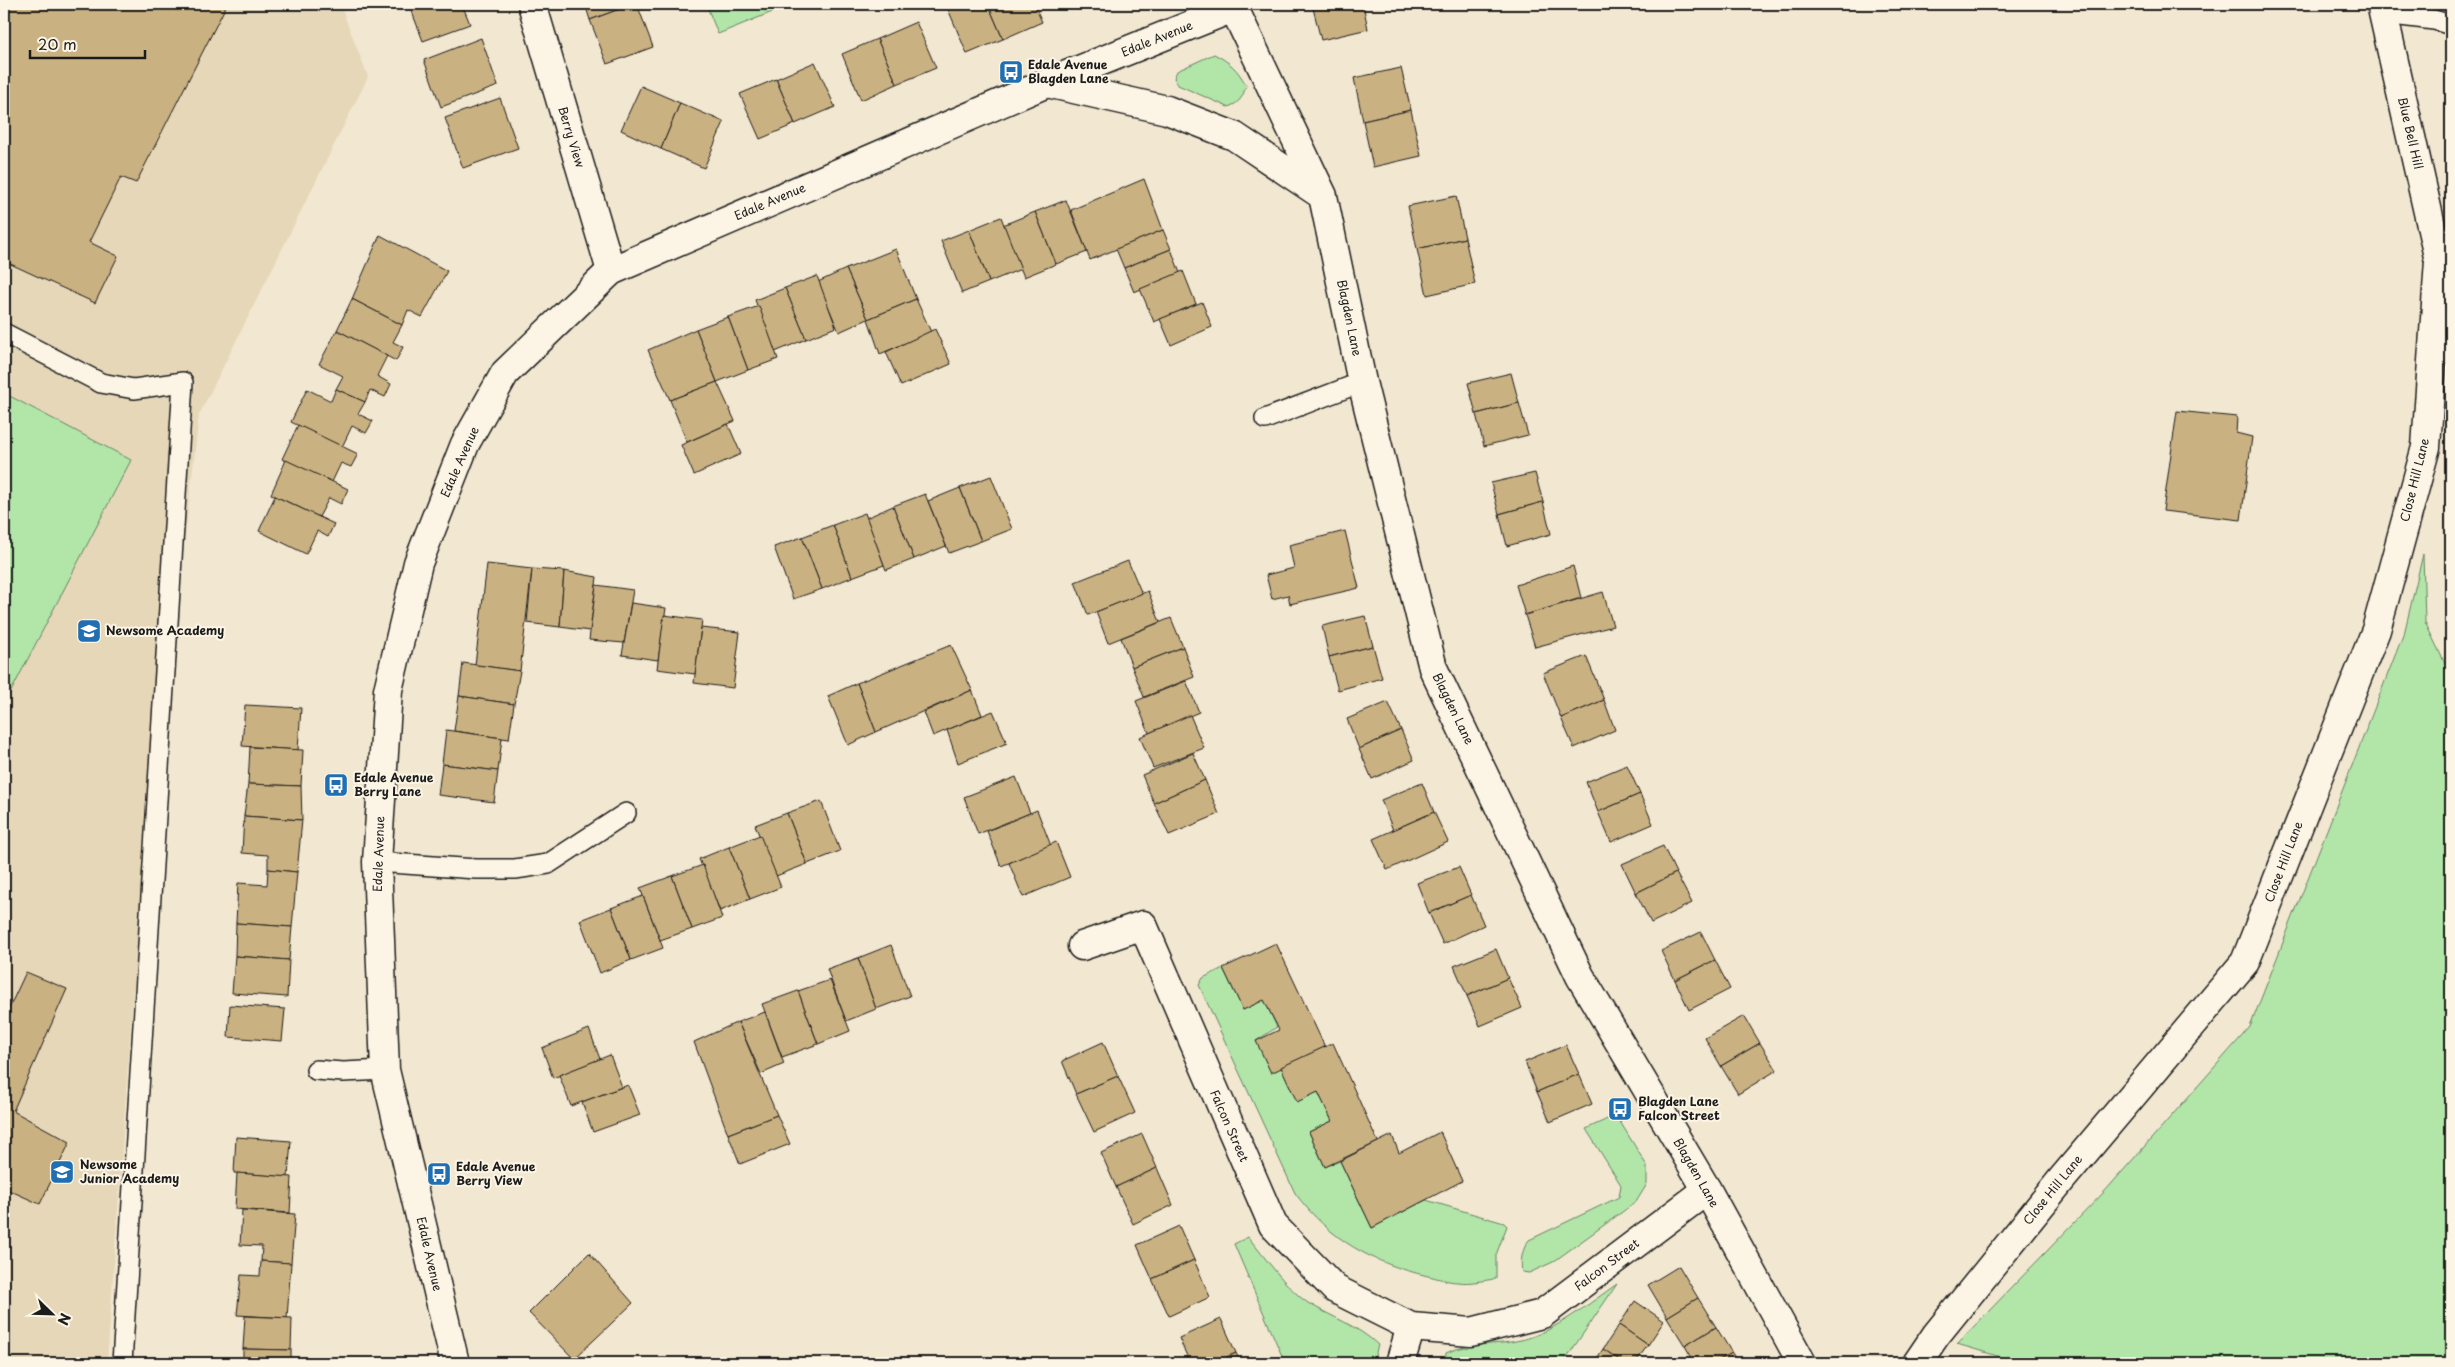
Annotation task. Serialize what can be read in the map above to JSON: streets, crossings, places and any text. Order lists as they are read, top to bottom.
{
  "streets": {
    "street": [
      "Edale Avenue",
      "Blue Bell Hill",
      "Berry View",
      "Blagden Lane",
      "Close Hill Lane",
      "Falcon Street"
    ]
  },
  "crossings": [
    ["Edale Avenue", "Berry View"],
    ["Edale Avenue", "Blagden Lane"],
    ["Blue Bell Hill", "Close Hill Lane"],
    ["Blagden Lane", "Falcon Street"]
  ],
  "places": {
    "bus stop": [
      "Edale Avenue Blagden Lane",
      "Edale Avenue Berry Lane",
      "Blagden Lane Falcon Street",
      "Edale Avenue Berry View"
    ],
    "school or university": ["Newsome Academy", "Newsome Junior Academy"]
  },
  "scale_bar": "20 m",
  "north": "bottom right"
}
